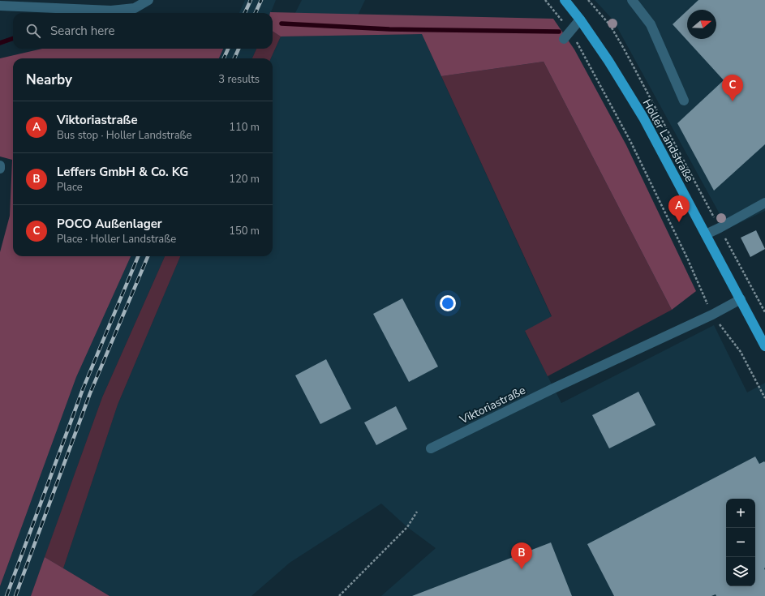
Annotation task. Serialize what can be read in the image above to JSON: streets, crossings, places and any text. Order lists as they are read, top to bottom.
{
  "streets": {
    "main road": ["Holler Landstraße"],
    "street": ["Viktoriastraße"]
  },
  "crossings": [
    ["Holler Landstraße", "Viktoriastraße"]
  ],
  "north": "right",
  "page": {
    "search": "Search here",
    "heading": ["Nearby", "3 results"],
    "pins": ["C", "A", "B"],
    "list": [
      {
        "mark": "A",
        "name": "Viktoriastraße",
        "note": "Bus stop · Holler Landstraße",
        "value": "110 m"
      },
      {
        "mark": "B",
        "name": "Leffers GmbH & Co. KG",
        "note": "Place",
        "value": "120 m"
      },
      {
        "mark": "C",
        "name": "POCO Außenlager",
        "note": "Place · Holler Landstraße",
        "value": "150 m"
      }
    ],
    "map_buttons": ["+", "−"]
  }
}
